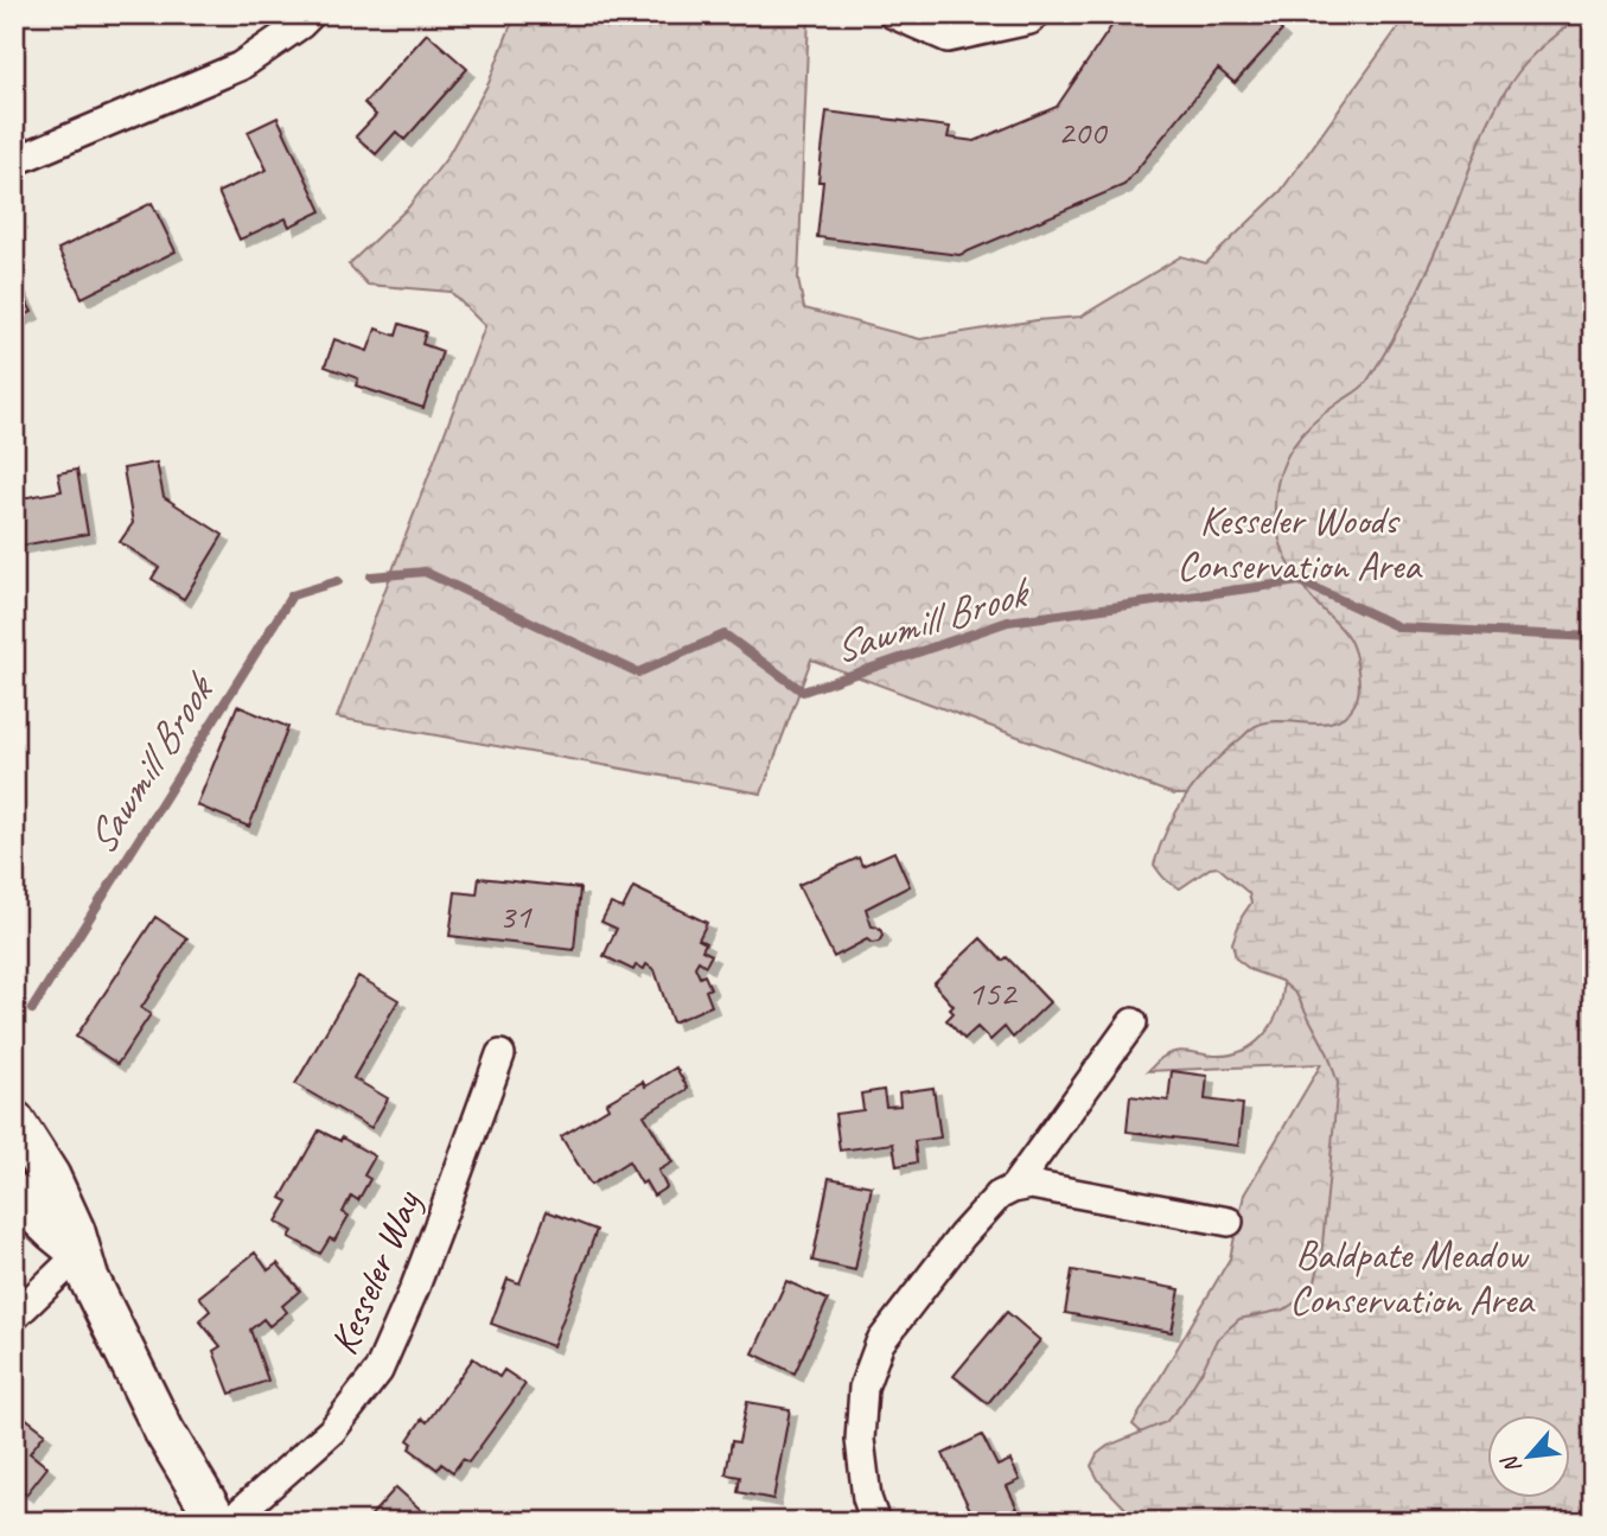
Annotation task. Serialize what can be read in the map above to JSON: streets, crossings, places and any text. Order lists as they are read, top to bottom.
{
  "streets": {
    "street": ["Kesseler Way"]
  },
  "water": ["Sawmill Brook"],
  "parks": ["Kesseler Woods Conservation Area", "Baldpate Meadow Conservation Area"],
  "house_numbers": ["200", "31", "152"],
  "north": "bottom left"
}
